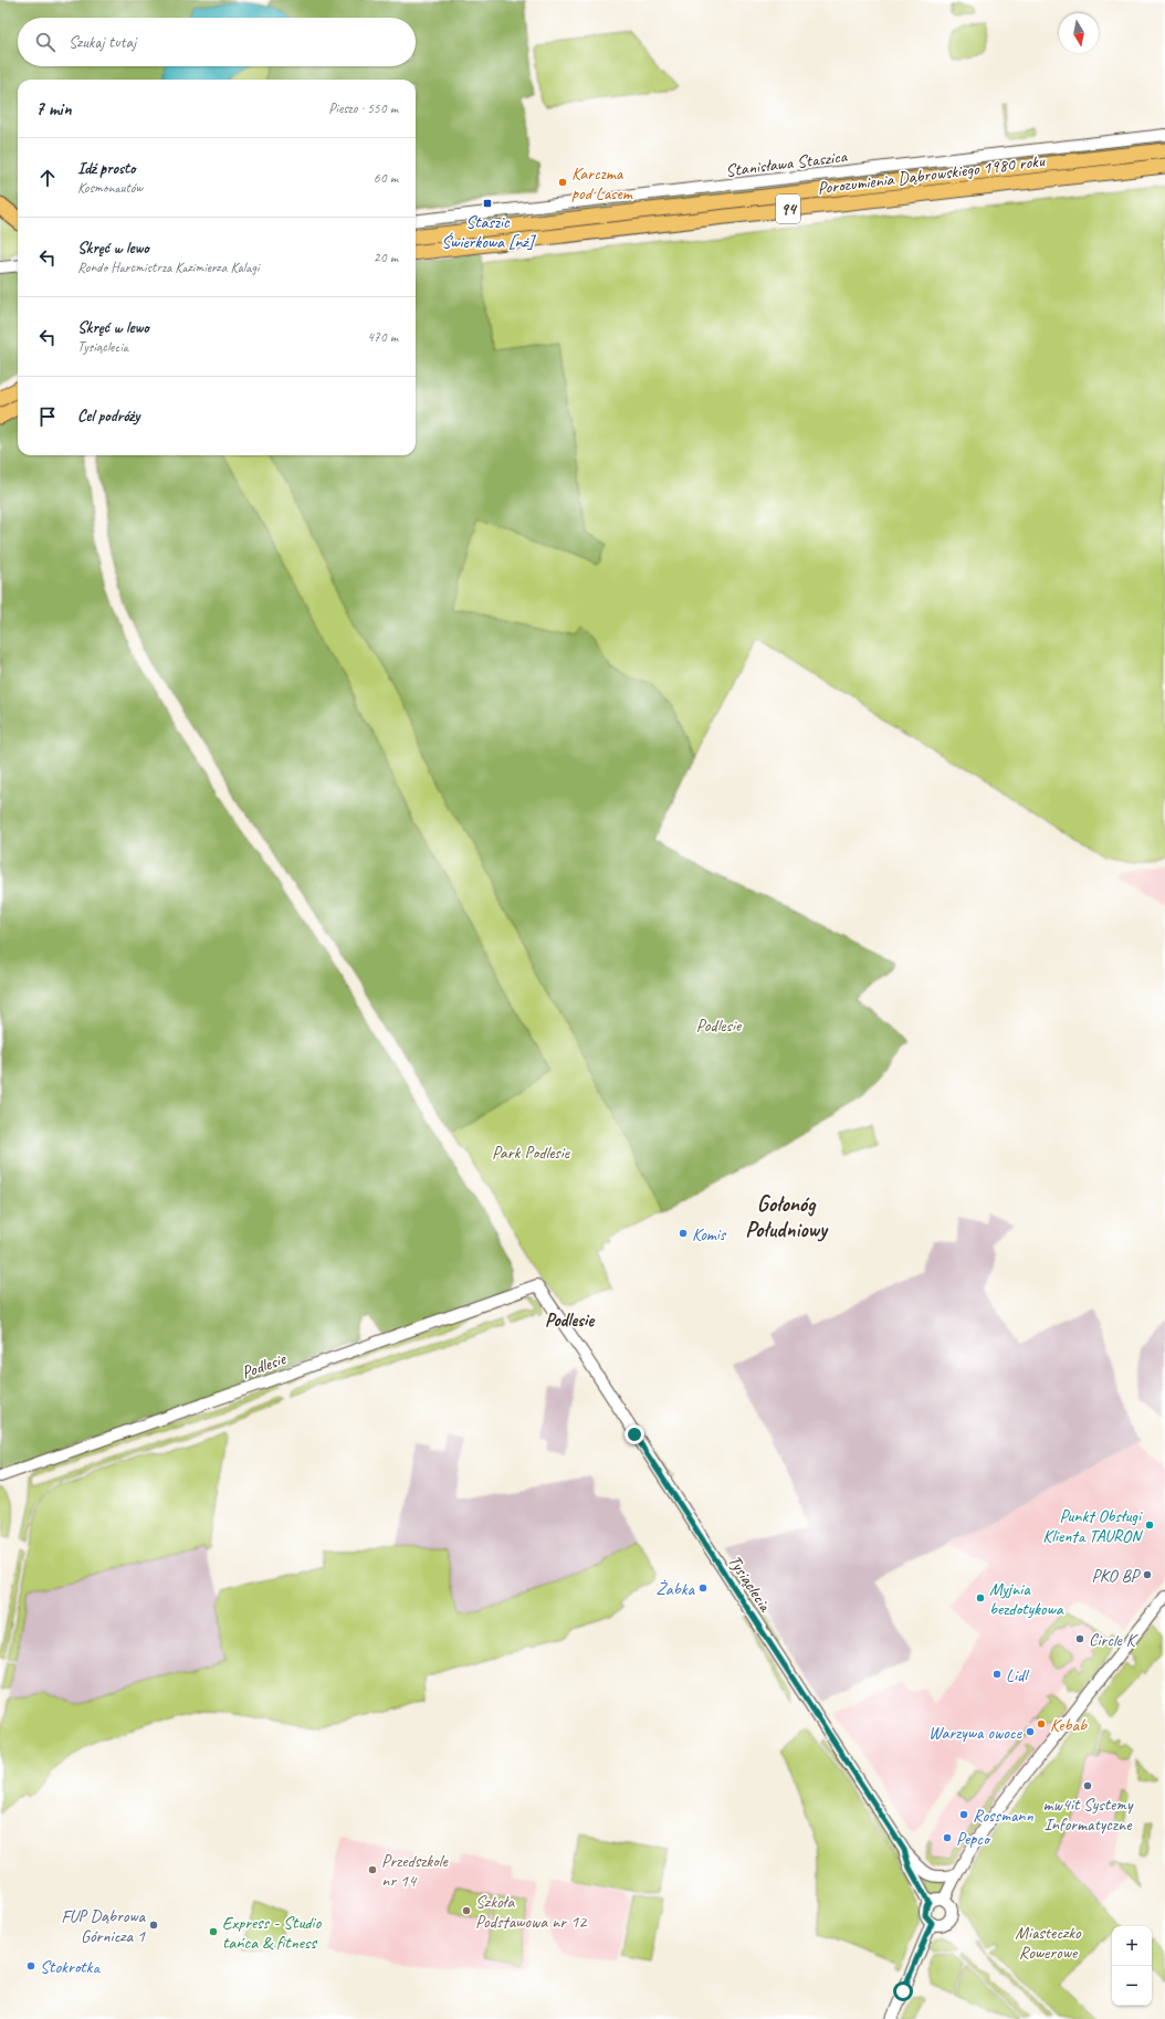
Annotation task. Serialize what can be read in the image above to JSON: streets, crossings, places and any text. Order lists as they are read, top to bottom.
{
  "streets": {
    "main road": ["Porozumienia Dąbrowskiego 1980 roku", "94"],
    "street": ["Stanisława Staszica", "Podlesie", "Tysiąclecia"]
  },
  "crossings": [
    ["Podlesie", "Tysiąclecia"]
  ],
  "districts": ["Gołonóg Południowy", "Podlesie"],
  "parks": ["Podlesie", "Park Podlesie", "Miasteczko Rowerowe"],
  "places": {
    "other": [
      "Karczma pod Lasem",
      "Komis",
      "Punkt Obsługi Klienta TAURON",
      "PKO BP",
      "Żabka",
      "Myjnia bezdotykowa",
      "Circle K",
      "Lidl",
      "Kebab",
      "Warzywa owoce",
      "mw4it Systemy Informatyczne",
      "Rossmann",
      "Pepco",
      "Przedszkole nr 14",
      "Szkoła Podstawowa nr 12",
      "FUP Dąbrowa Górnicza 1",
      "Express - Studio tańca & fitness",
      "Stokrotka"
    ],
    "transit": ["Staszic Świerkowa [nż]"]
  },
  "north": "bottom",
  "page": {
    "search": "Szukaj tutaj",
    "heading": ["7 min", "Pieszo · 550 m"],
    "list": [
      ["Idź prosto", "Kosmonautów", "60 m"],
      ["Skręć w lewo", "Rondo Harcmistrza Kazimierza Kalagi", "20 m"],
      ["Skręć w lewo", "Tysiąclecia", "470 m"],
      "Cel podróży"
    ],
    "map_buttons": ["+", "−"]
  }
}
